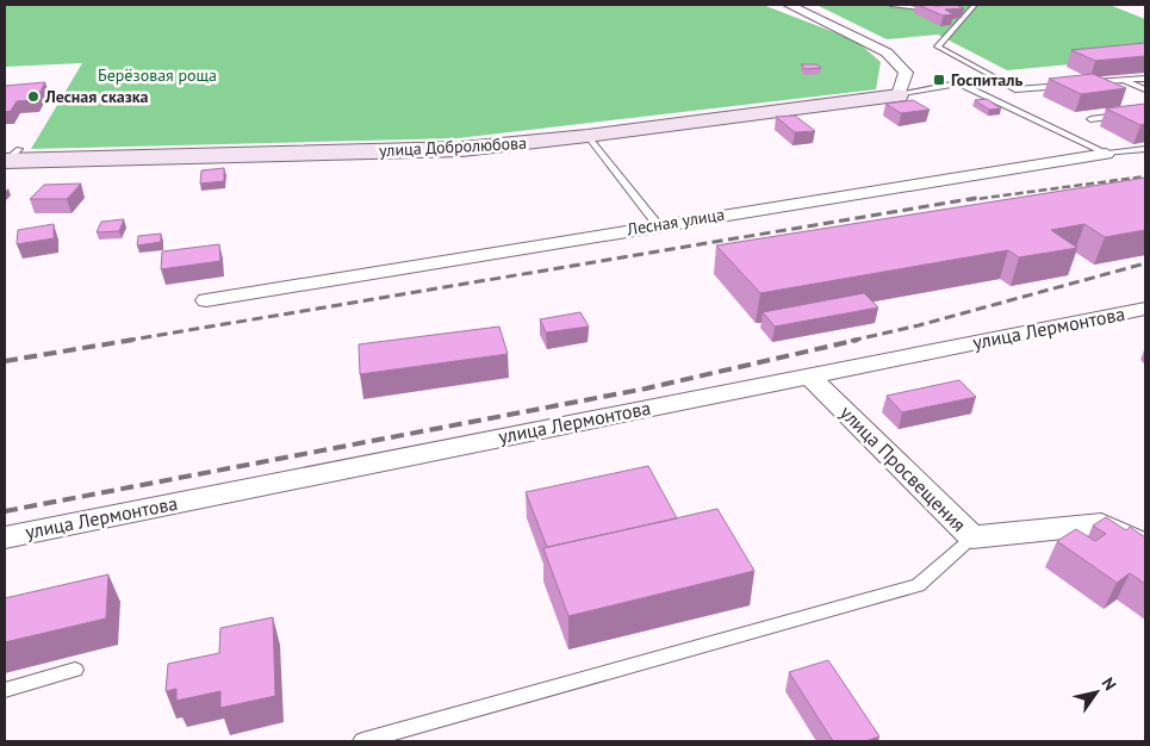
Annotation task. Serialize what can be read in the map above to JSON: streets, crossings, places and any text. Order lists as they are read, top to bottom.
{
  "streets": {
    "street": [
      "улица Добролюбова",
      "Лесная улица",
      "улица Лермонтова",
      "улица Просвещения"
    ]
  },
  "crossings": [
    ["улица Лермонтова", "улица Просвещения"]
  ],
  "parks": ["Берёзовая роща"],
  "places": {
    "transit": ["Госпиталь"],
    "other": ["Лесная сказка"]
  },
  "north": "top right"
}
